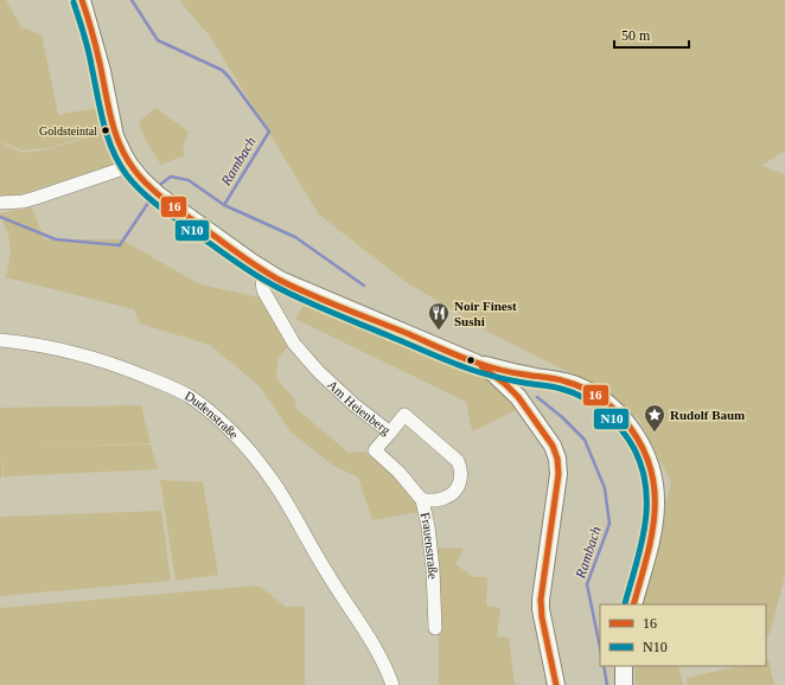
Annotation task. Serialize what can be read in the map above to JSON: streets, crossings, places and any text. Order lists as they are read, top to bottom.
{
  "streets": {
    "street": ["Am Heienberg", "Dudenstraße", "Frauenstraße"]
  },
  "crossings": [
    ["Am Heienberg", "Frauenstraße"]
  ],
  "water": ["Rambach"],
  "places": {
    "other": ["Goldsteintal"],
    "restaurant": ["Noir Finest Sushi"],
    "place": ["Rudolf Baum"]
  },
  "lines": ["transit line 16", "transit line N10"],
  "legend": ["16", "N10"],
  "scale_bar": "50 m"
}
